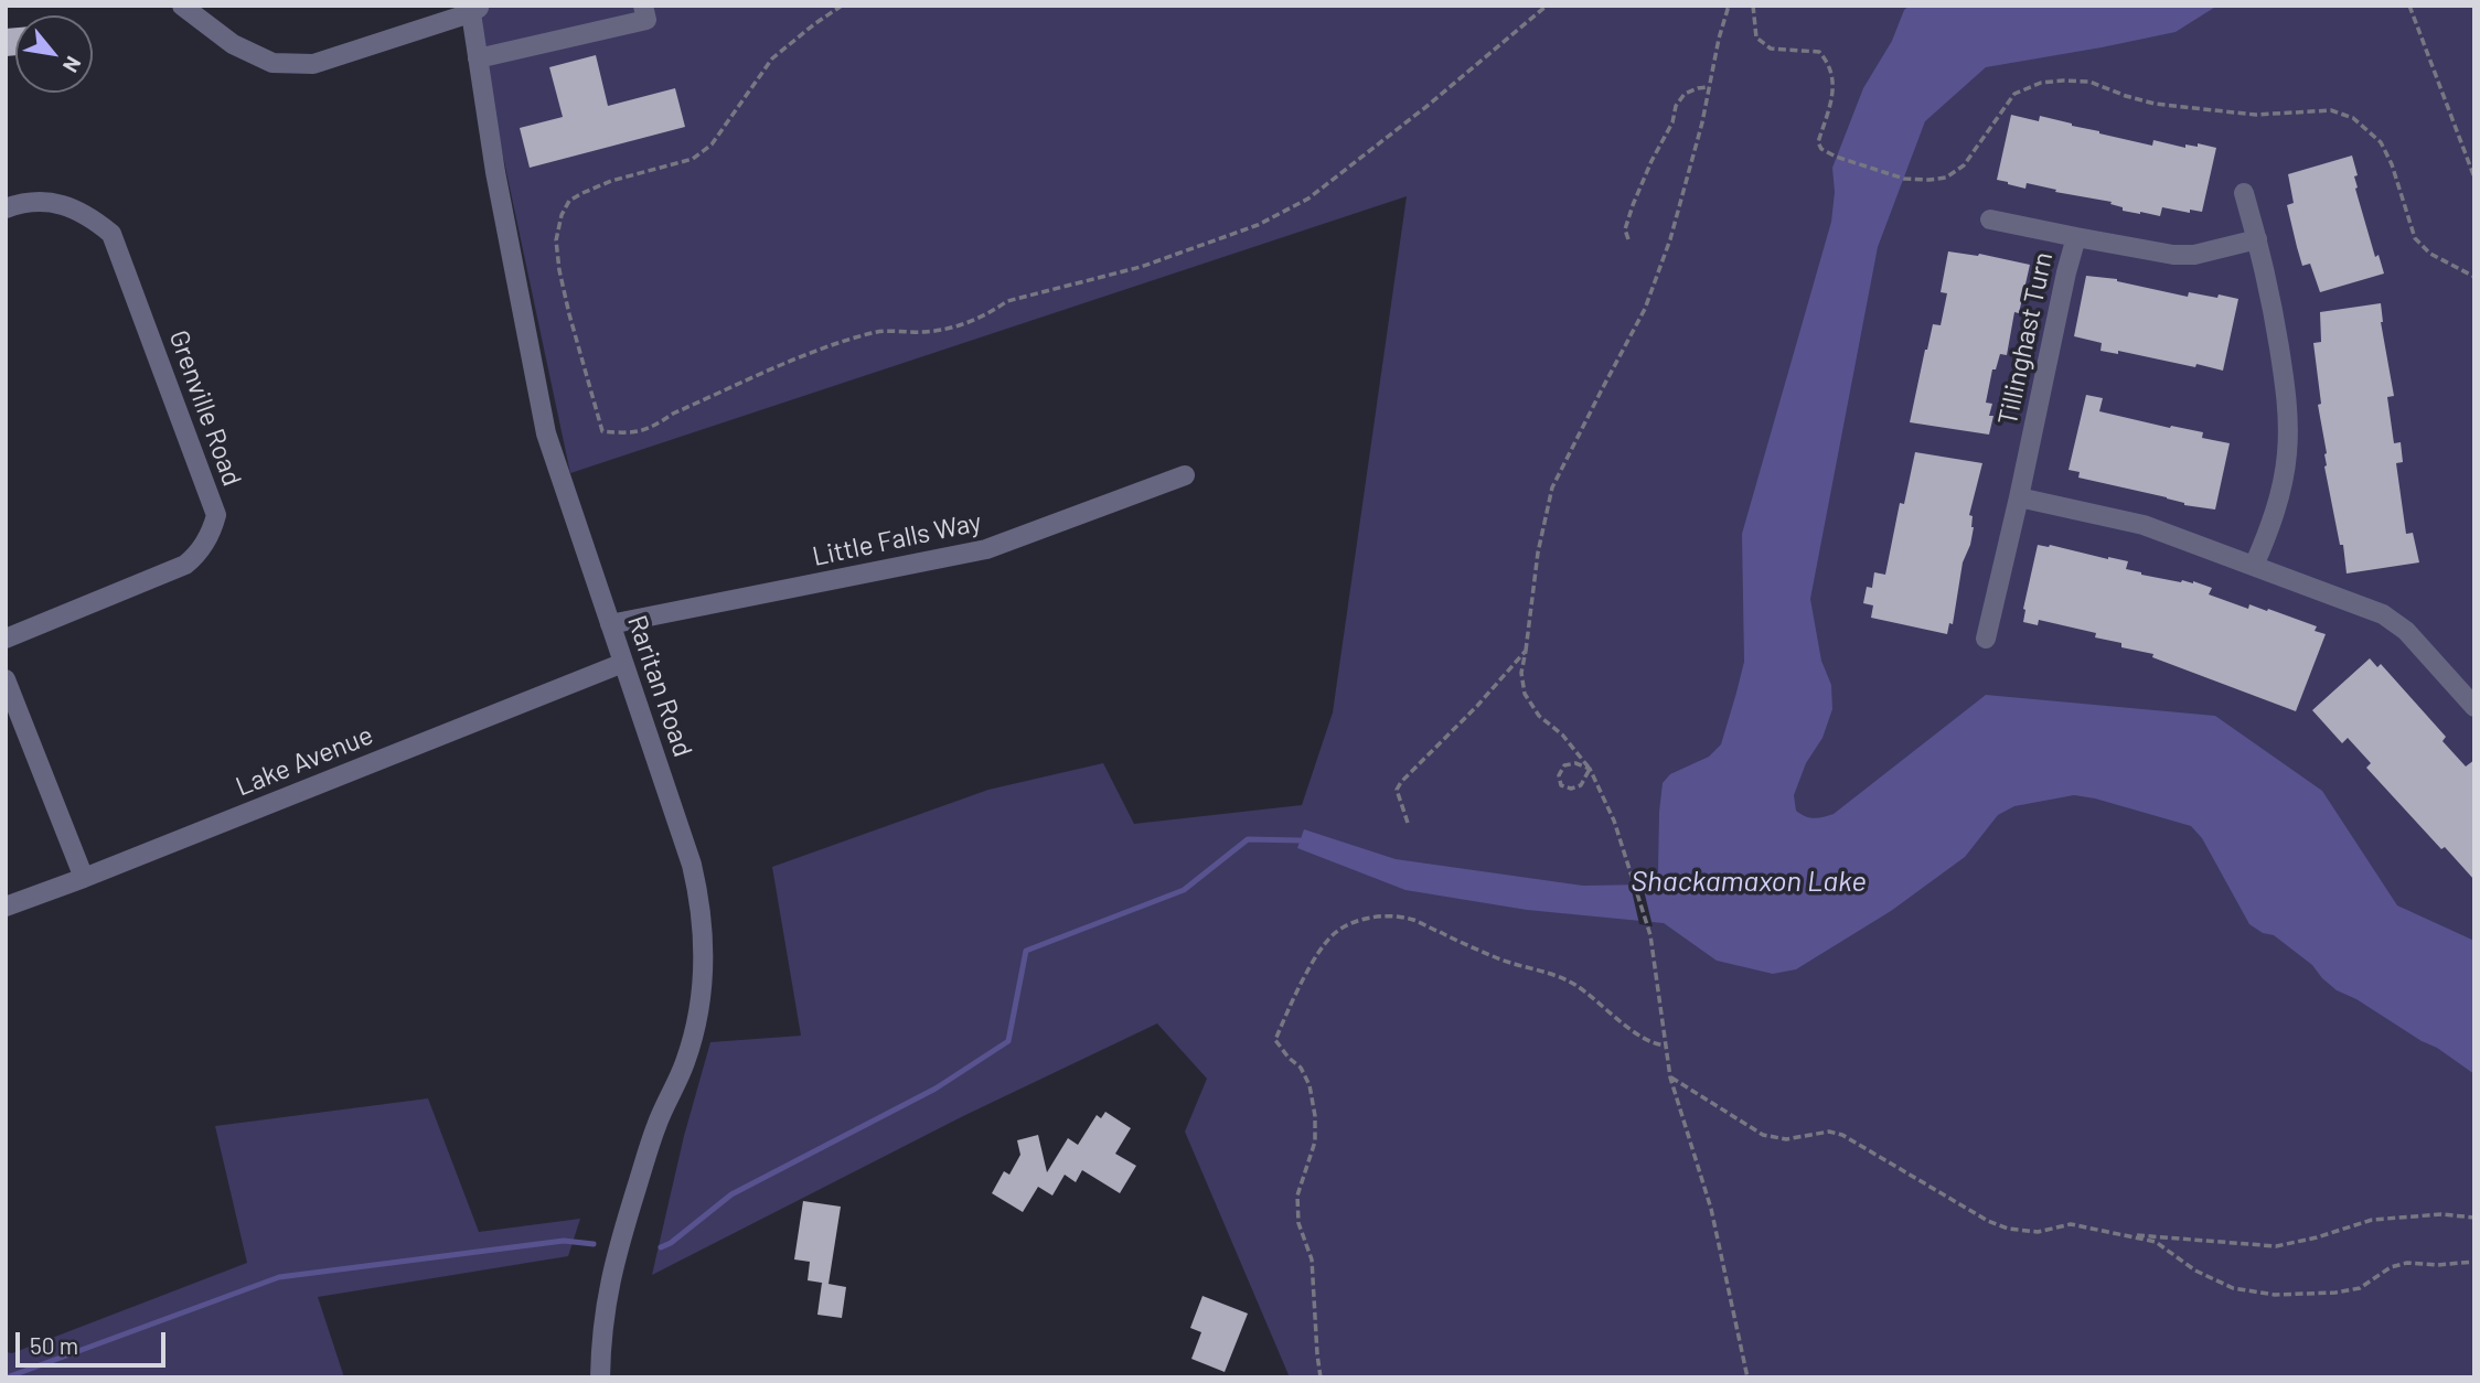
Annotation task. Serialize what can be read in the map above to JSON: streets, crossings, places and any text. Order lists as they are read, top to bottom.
{
  "streets": {
    "street": [
      "Tillinghast Turn",
      "Grenville Road",
      "Little Falls Way",
      "Raritan Road",
      "Lake Avenue"
    ]
  },
  "crossings": [
    ["Little Falls Way", "Raritan Road"],
    ["Raritan Road", "Lake Avenue"]
  ],
  "water": ["Shackamaxon Lake"],
  "scale_bar": "50 m",
  "north": "bottom right"
}
